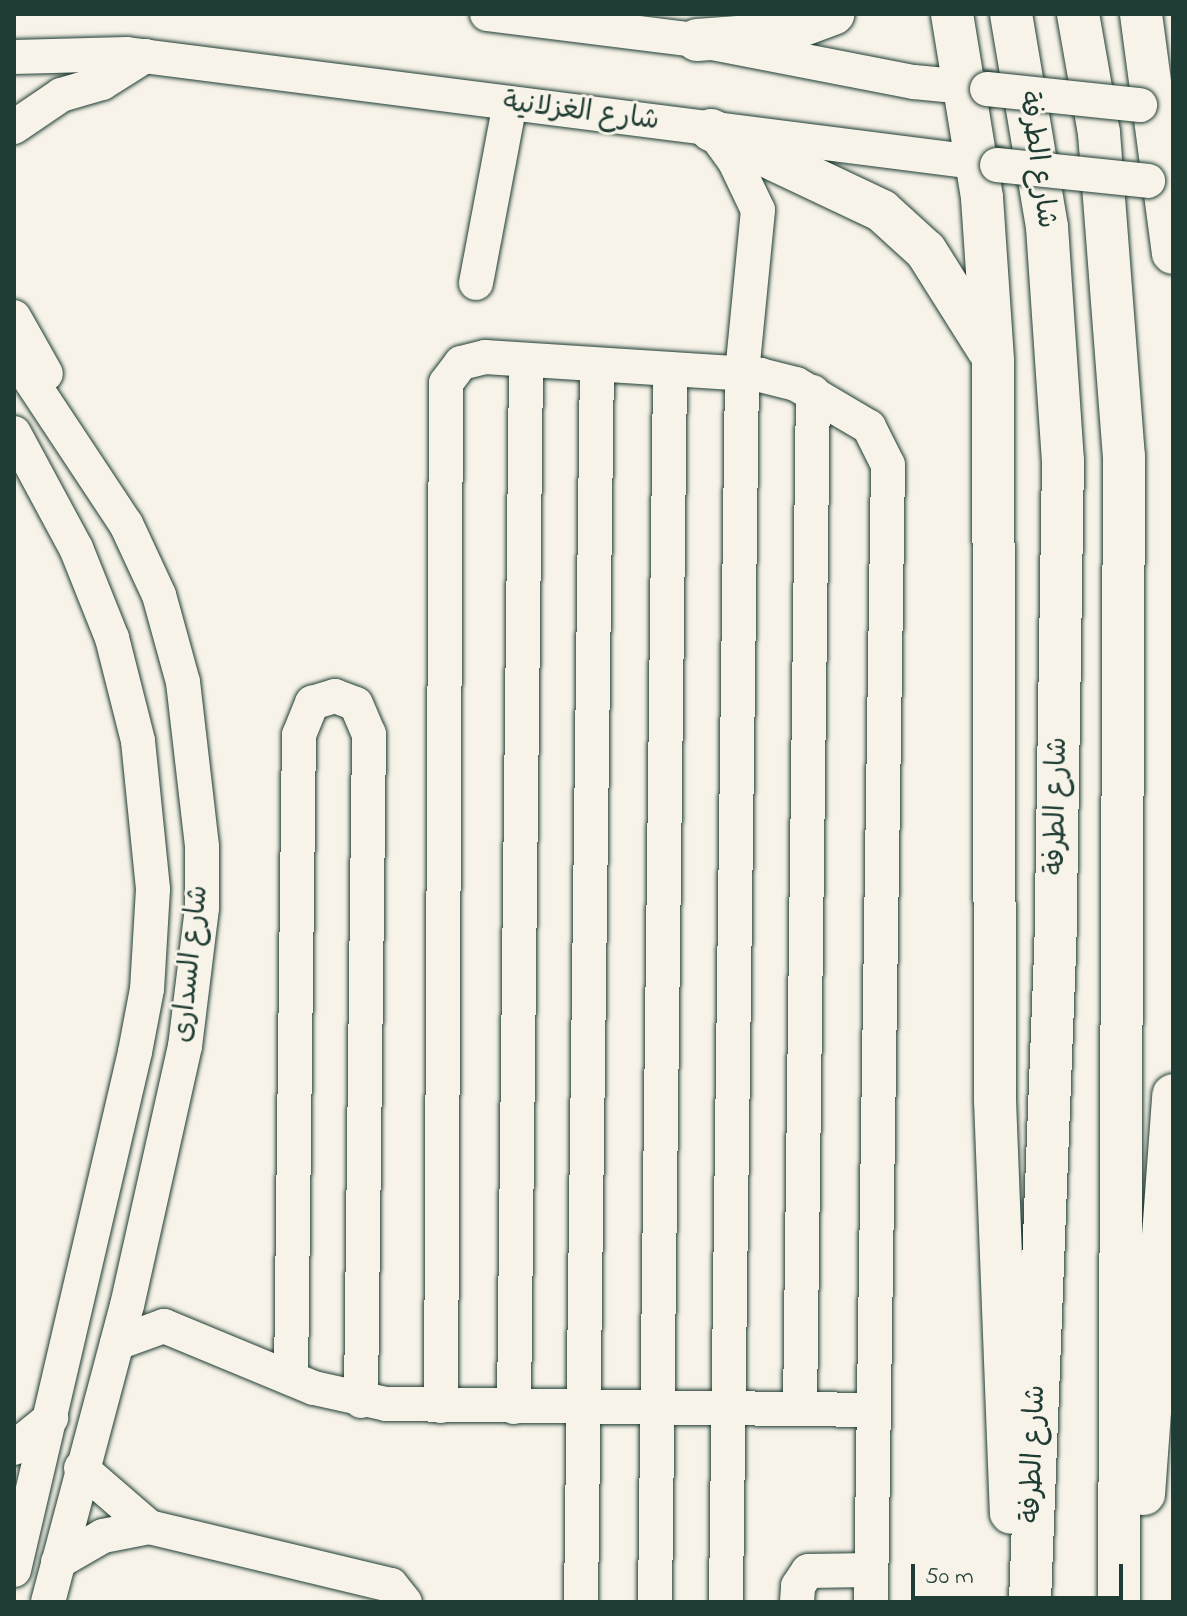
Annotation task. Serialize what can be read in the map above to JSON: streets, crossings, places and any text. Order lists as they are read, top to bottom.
{
  "streets": {
    "main road": ["شارع الطرفة"],
    "street": ["شارع الغزلانية", "شارع السدارى"]
  },
  "scale_bar": "50 m"
}
